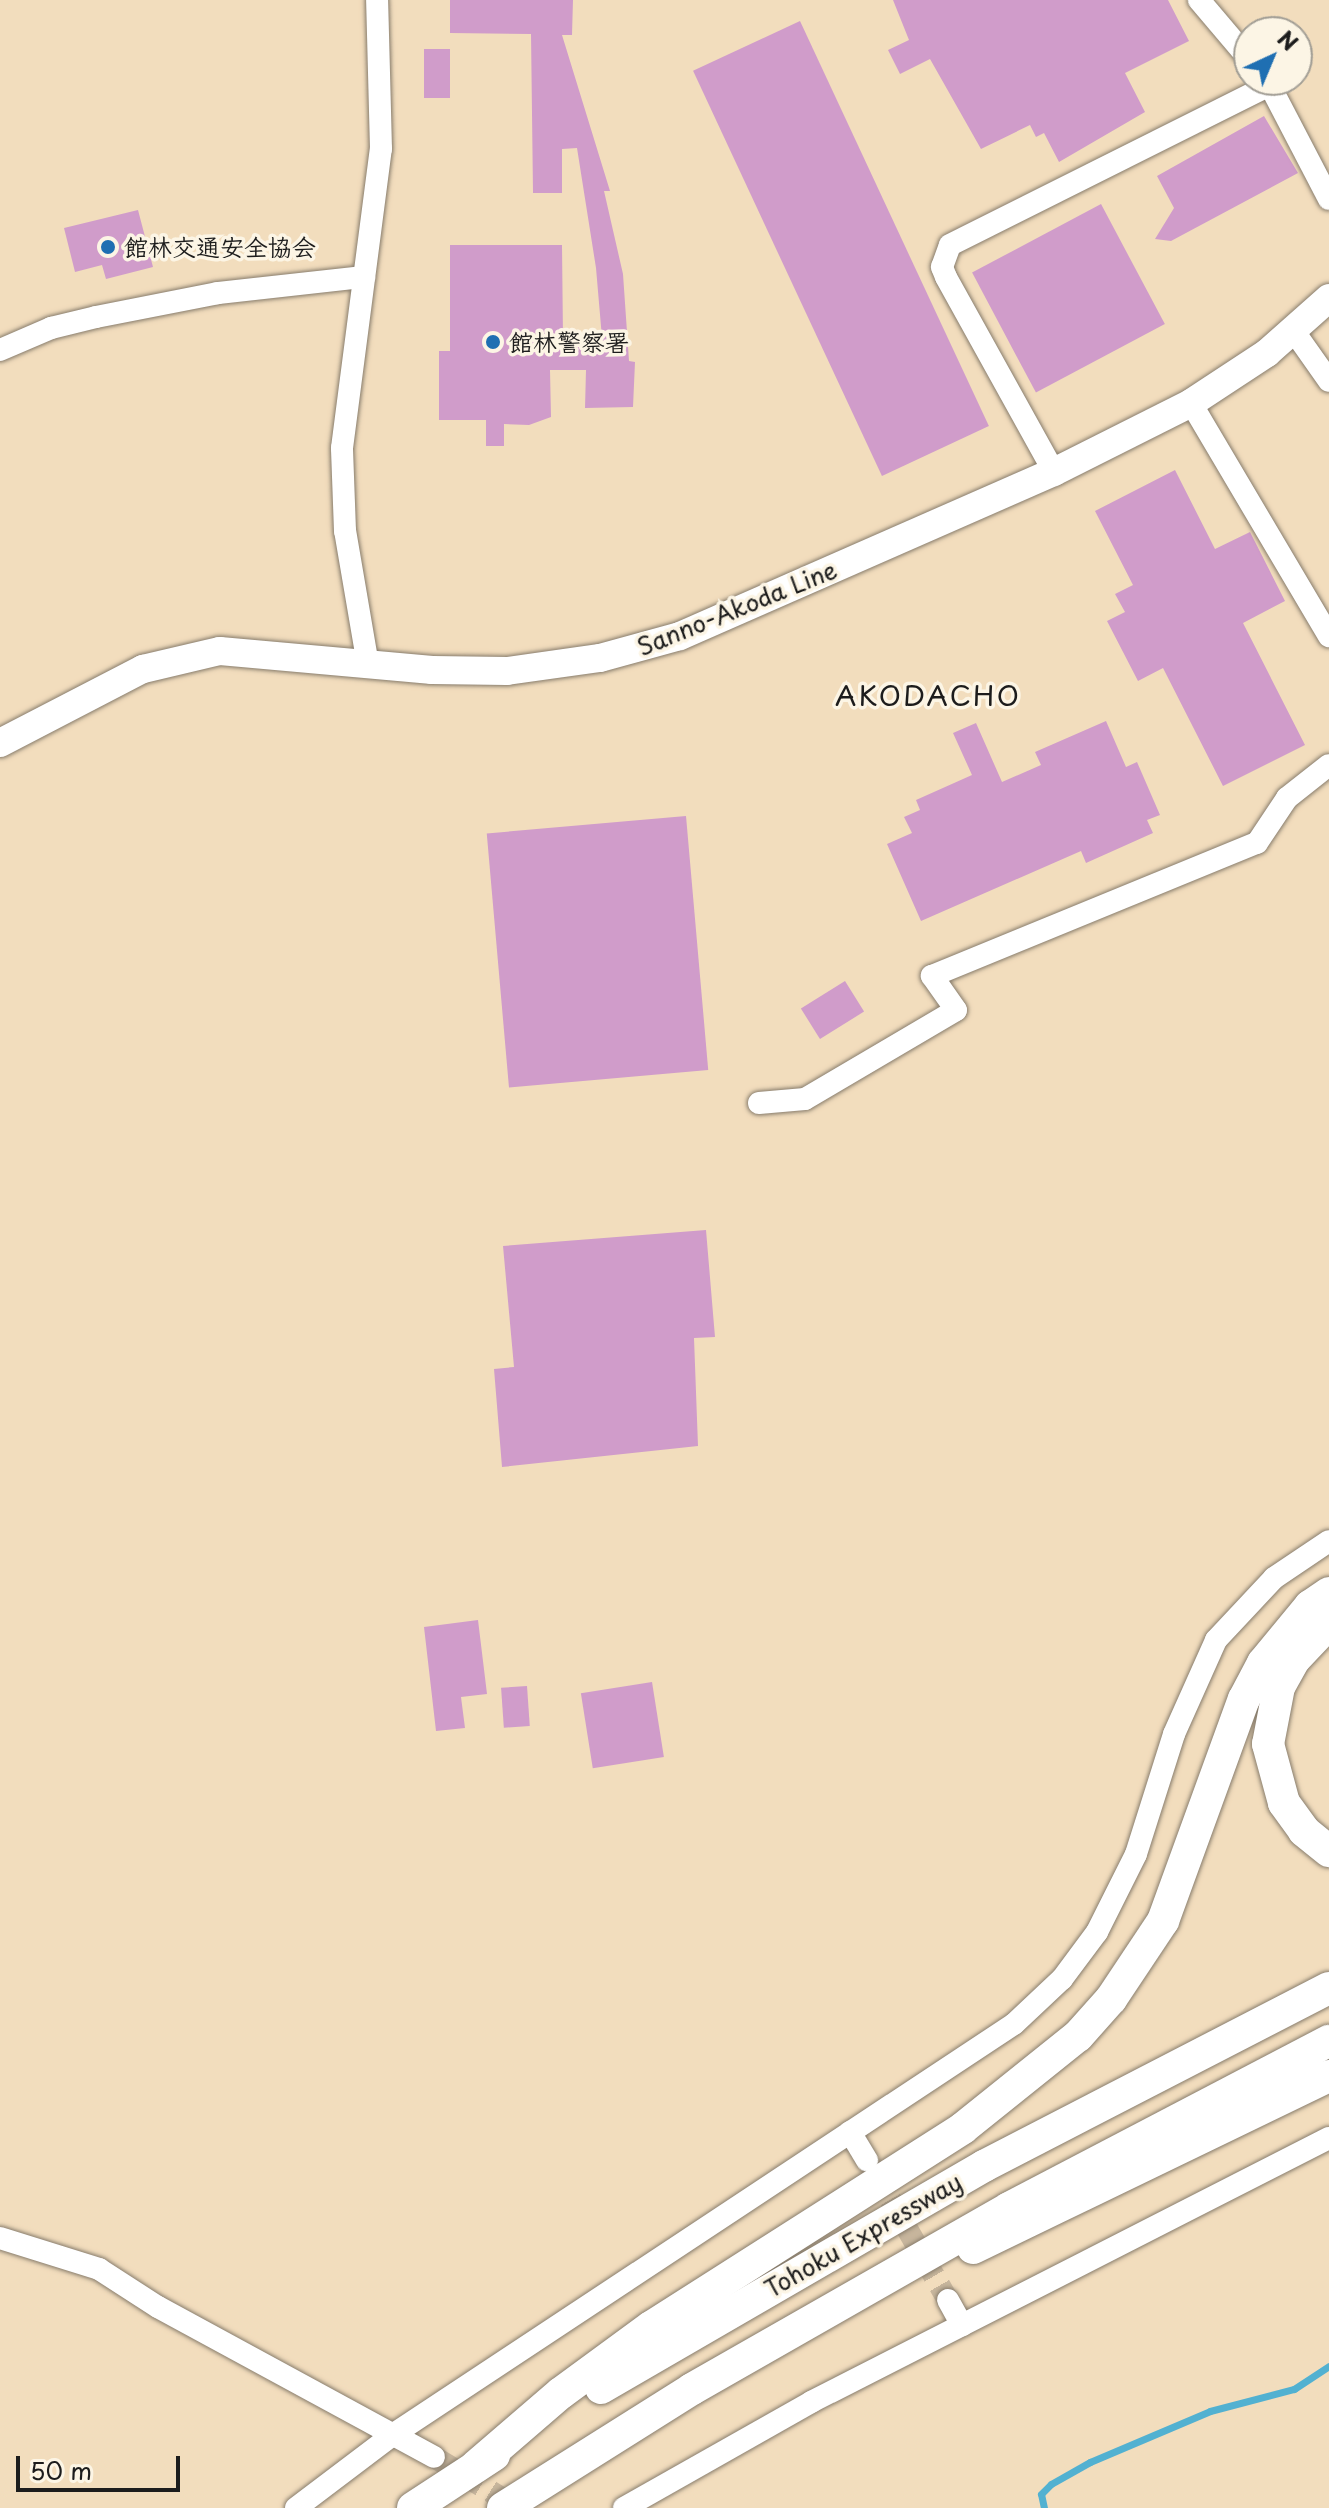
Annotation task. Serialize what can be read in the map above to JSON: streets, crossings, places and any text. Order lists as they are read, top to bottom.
{
  "streets": {
    "highway": ["Tohoku Expressway"],
    "main road": ["Sanno-Akoda Line"]
  },
  "districts": ["AKODACHO"],
  "places": ["館林交通安全協会", "館林警察署"],
  "scale_bar": "50 m",
  "north": "top right"
}
